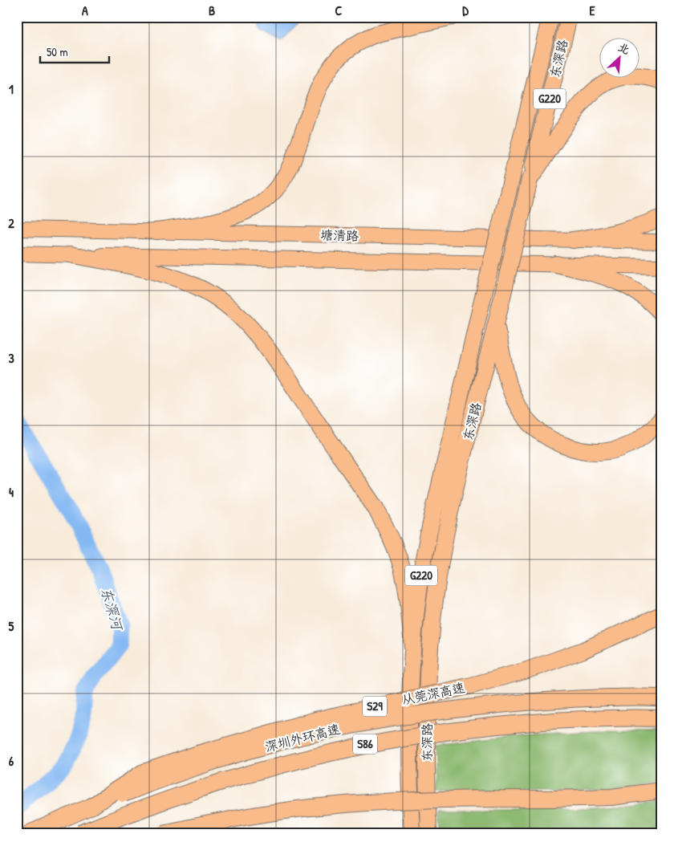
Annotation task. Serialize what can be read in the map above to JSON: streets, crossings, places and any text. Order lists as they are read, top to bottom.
{
  "streets": {
    "highway": [
      "东深路",
      "G220",
      "从莞深高速",
      "S29",
      "深圳外环高速",
      "S86"
    ],
    "main road": ["塘清路"]
  },
  "crossings": [
    ["从莞深高速", "深圳外环高速"]
  ],
  "water": ["东深河"],
  "scale_bar": "50 m",
  "north": "top right",
  "grid": {
    "columns": [
      "A",
      "B",
      "C",
      "D",
      "E"
    ],
    "rows": [
      "1",
      "2",
      "3",
      "4",
      "5",
      "6"
    ]
  }
}
